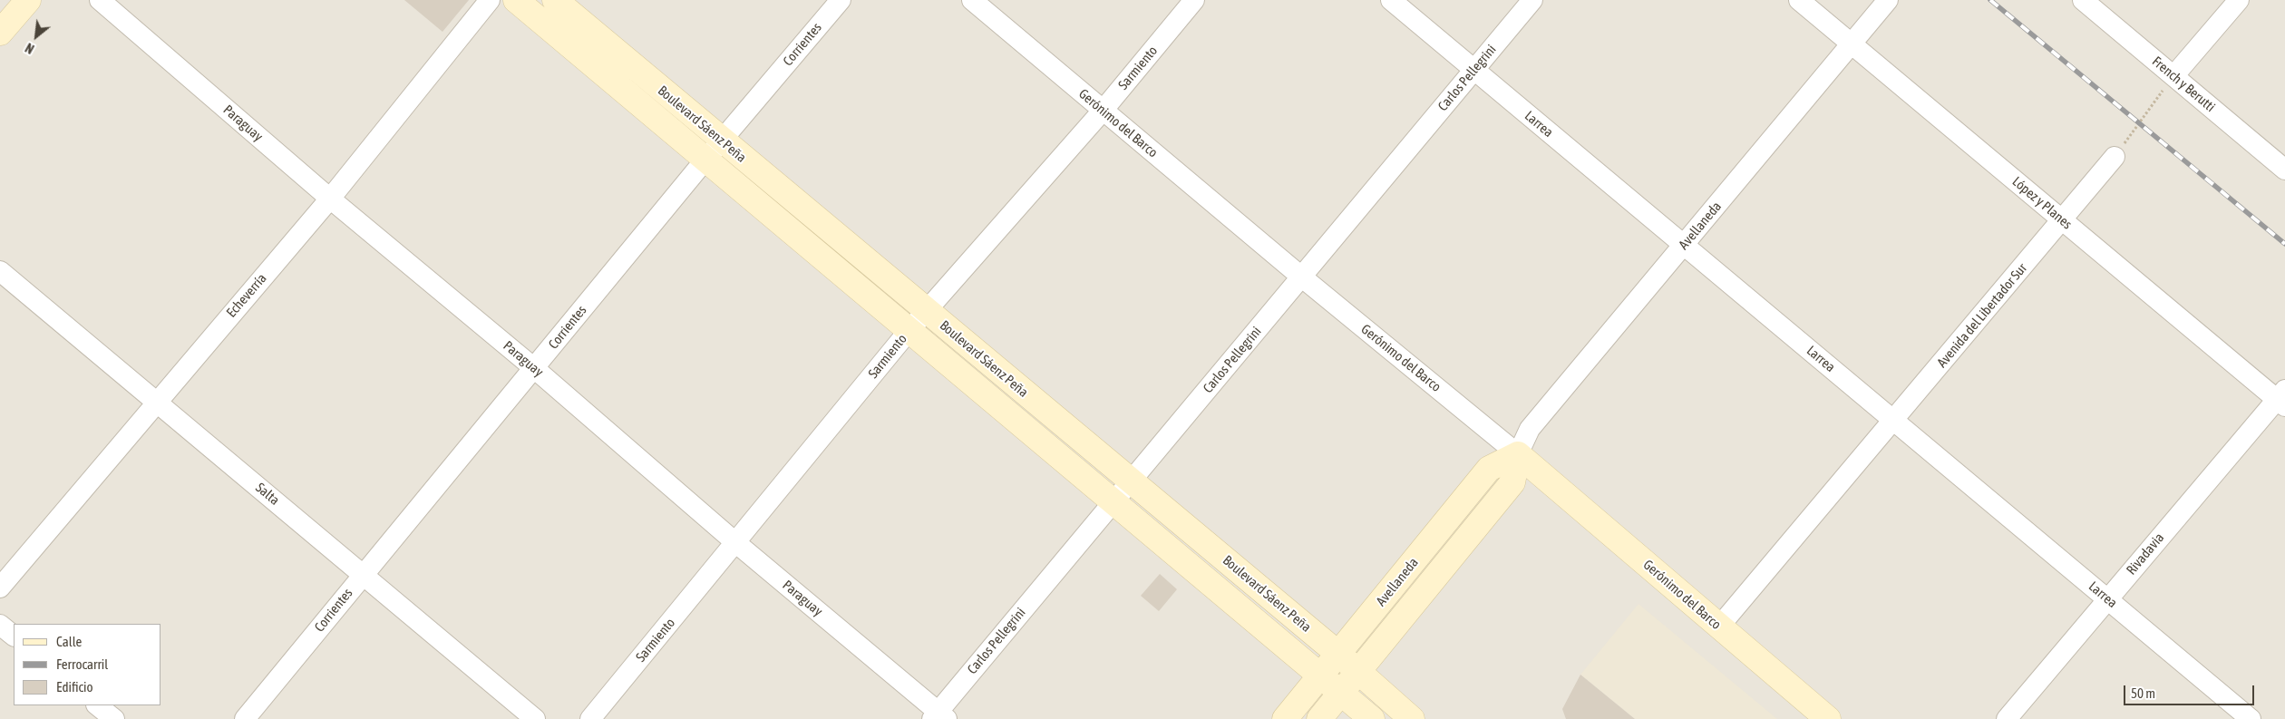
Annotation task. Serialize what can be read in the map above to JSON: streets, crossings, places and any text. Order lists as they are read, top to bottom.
{
  "streets": {
    "main road": ["Gerónimo del Barco", "Boulevard Sáenz Peña", "Avellaneda"],
    "street": [
      "Corrientes",
      "Sarmiento",
      "Carlos Pellegrini",
      "French y Berutti",
      "Paraguay",
      "Larrea",
      "López y Planes",
      "Echeverría",
      "Avenida del Libertador Sur",
      "Salta",
      "Rivadavia"
    ]
  },
  "crossings": [
    ["Corrientes", "Paraguay"],
    ["Corrientes", "Boulevard Sáenz Peña"],
    ["Corrientes", "Salta"],
    ["Sarmiento", "Paraguay"],
    ["Sarmiento", "Gerónimo del Barco"],
    ["Sarmiento", "Boulevard Sáenz Peña"],
    ["Carlos Pellegrini", "Paraguay"],
    ["Carlos Pellegrini", "Gerónimo del Barco"],
    ["Carlos Pellegrini", "Boulevard Sáenz Peña"],
    ["Carlos Pellegrini", "Larrea"],
    ["Paraguay", "Echeverría"],
    ["Gerónimo del Barco", "Avellaneda"],
    ["Gerónimo del Barco", "Avenida del Libertador Sur"],
    ["Boulevard Sáenz Peña", "Avellaneda"],
    ["Larrea", "Avellaneda"],
    ["Larrea", "Avenida del Libertador Sur"],
    ["Larrea", "Rivadavia"],
    ["López y Planes", "Avellaneda"],
    ["López y Planes", "Avenida del Libertador Sur"],
    ["López y Planes", "Rivadavia"],
    ["Echeverría", "Salta"]
  ],
  "legend": ["Calle", "Ferrocarril", "Edificio"],
  "scale_bar": "50 m",
  "north": "bottom left"
}
